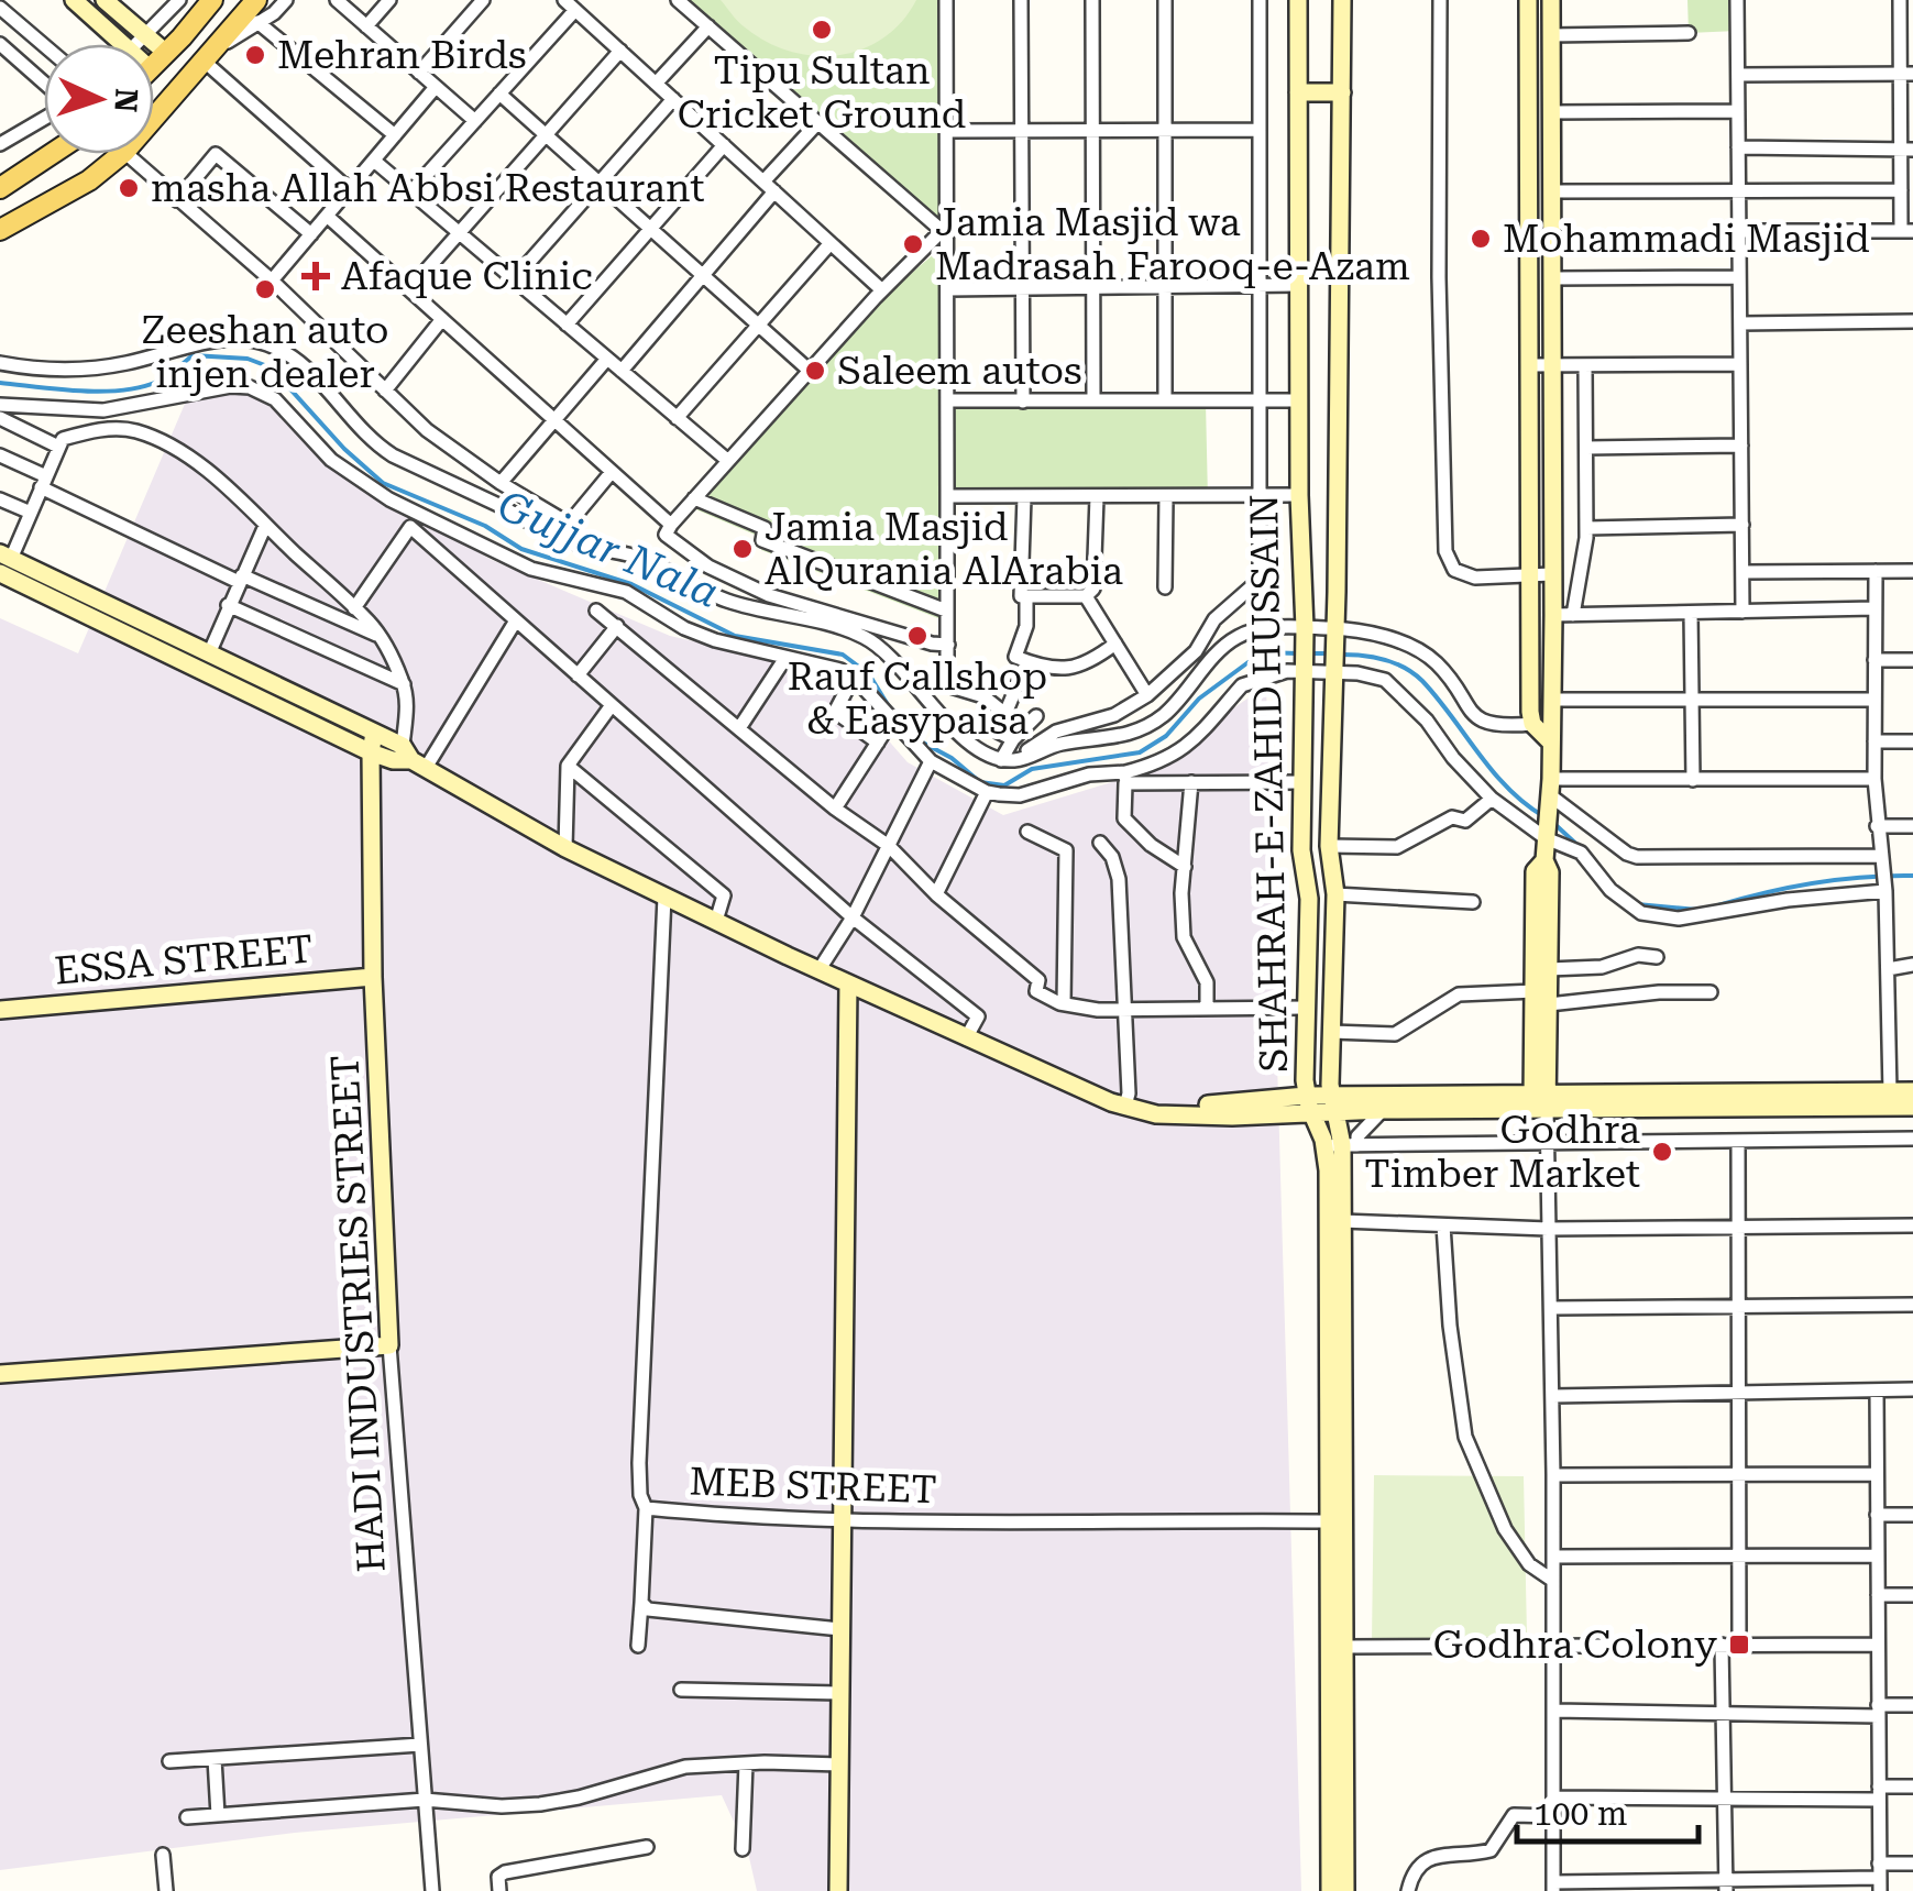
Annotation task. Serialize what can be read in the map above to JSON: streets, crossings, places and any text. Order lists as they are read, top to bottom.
{
  "streets": {
    "main road": ["SHAHRAH-E-ZAHID HUSSAIN", "ESSA STREET", "HADI INDUSTRIES STREET"],
    "street": ["MEB STREET"]
  },
  "crossings": [
    ["SHAHRAH-E-ZAHID HUSSAIN", "MEB STREET"],
    ["ESSA STREET", "HADI INDUSTRIES STREET"]
  ],
  "water": ["Gujjar Nala"],
  "places": {
    "other": [
      "Tipu Sultan Cricket Ground",
      "Mehran Birds",
      "masha Allah Abbsi Restaurant",
      "Mohammadi Masjid",
      "Jamia Masjid wa Madrasah Farooq-e-Azam",
      "Zeeshan auto injen dealer",
      "Saleem autos",
      "Jamia Masjid AlQurania AlArabia",
      "Rauf Callshop & Easypaisa",
      "Godhra Timber Market"
    ],
    "health": ["Afaque Clinic"],
    "transit": ["Godhra Colony"]
  },
  "scale_bar": "100 m",
  "north": "right"
}
